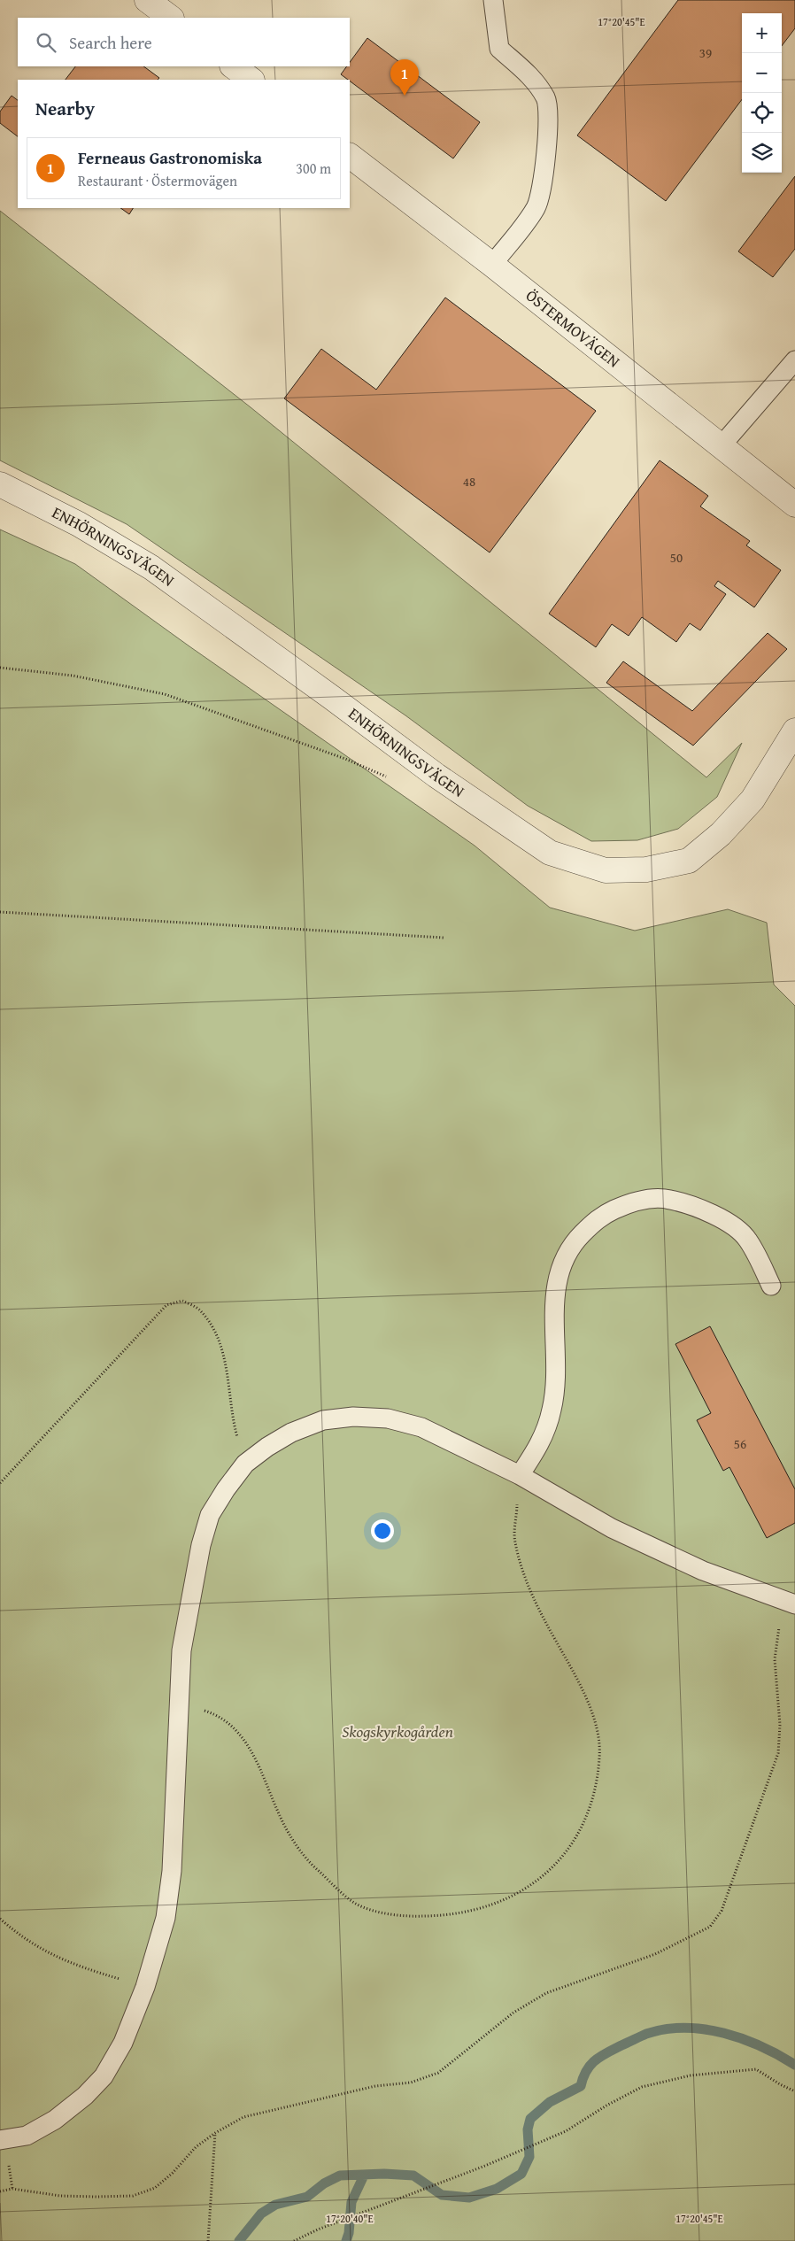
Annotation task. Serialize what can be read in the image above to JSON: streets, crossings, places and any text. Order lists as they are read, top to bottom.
{
  "streets": {
    "street": ["ÖSTERMOVÄGEN", "ENHÖRNINGSVÄGEN"]
  },
  "parks": ["Skogskyrkogården"],
  "house_numbers": [
    "39",
    "48",
    "50",
    "56"
  ],
  "page": {
    "map_buttons": ["+", "−"],
    "search": "Search here",
    "pins": "1",
    "heading": "Nearby",
    "list": [
      {
        "mark": "1",
        "name": "Ferneaus Gastronomiska",
        "note": "Restaurant · Östermovägen",
        "value": "300 m"
      }
    ]
  },
  "coordinates": ["17°20'45\"E", "17°20'40\"E"]
}
